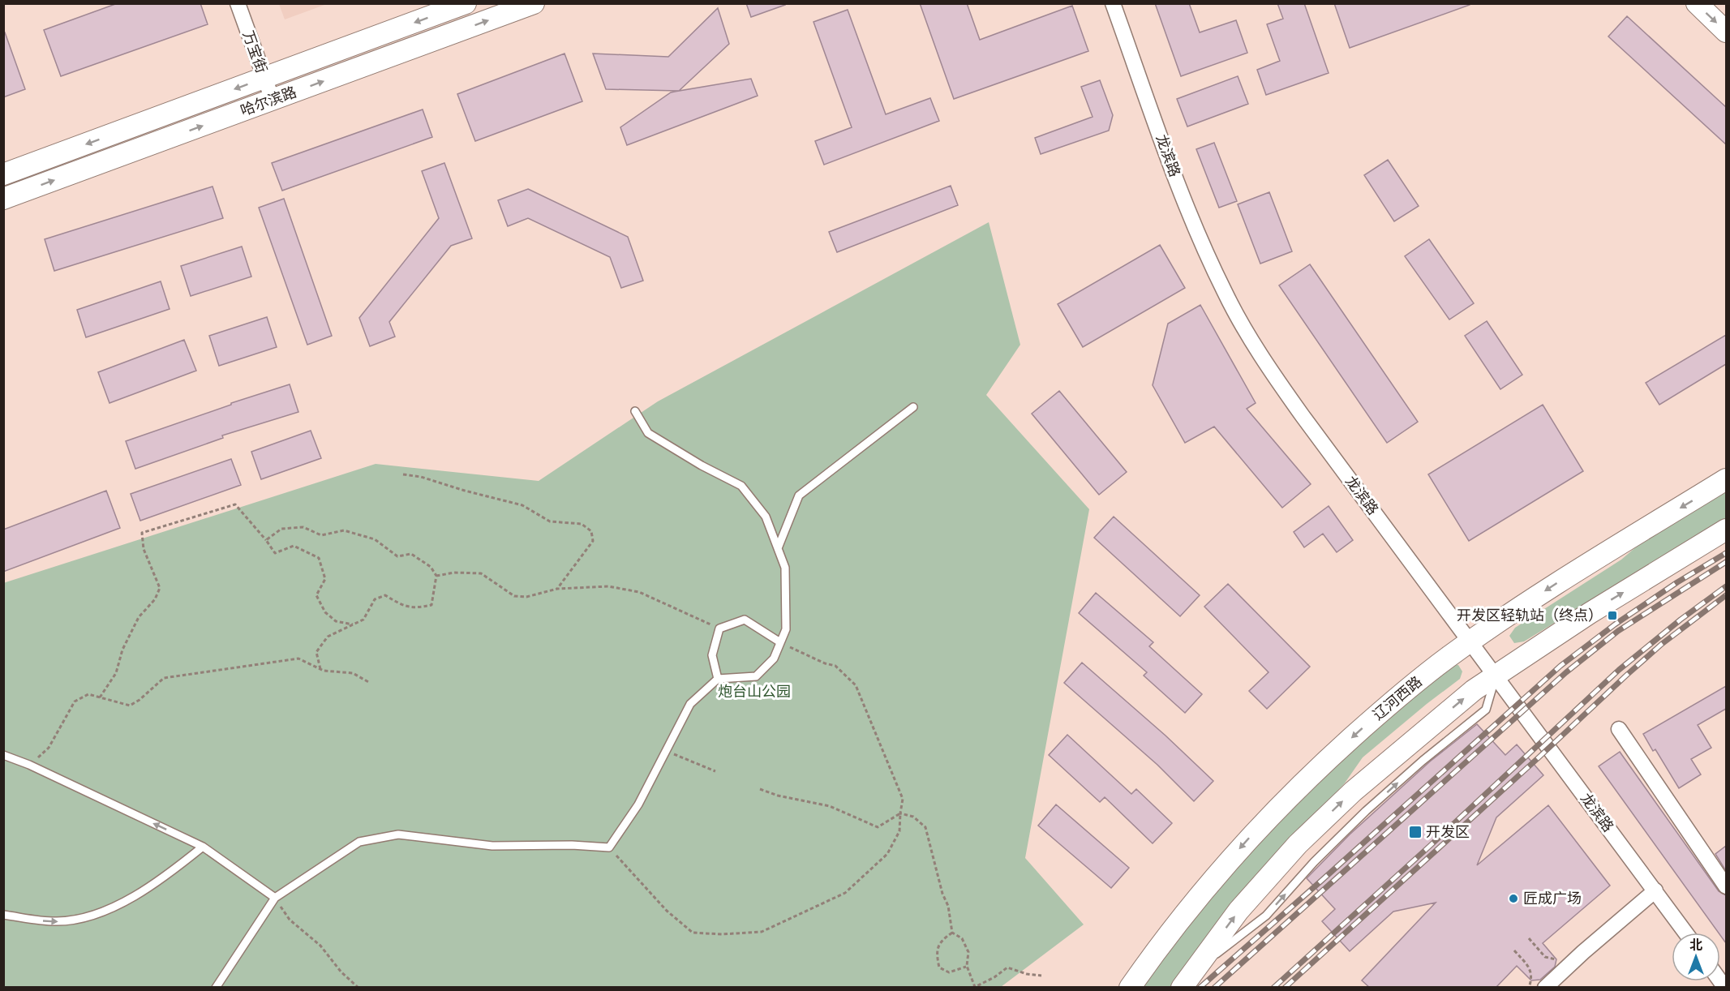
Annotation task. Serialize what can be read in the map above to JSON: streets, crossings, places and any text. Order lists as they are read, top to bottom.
{
  "streets": {
    "main road": ["哈尔滨路", "辽河西路"],
    "street": ["万宝街", "龙滨路"]
  },
  "crossings": [
    ["万宝街", "哈尔滨路"],
    ["龙滨路", "辽河西路"]
  ],
  "parks": ["炮台山公园"],
  "places": {
    "transit": ["开发区轻轨站（终点）", "开发区"],
    "other": ["匠成广场"]
  },
  "north": "top"
}
